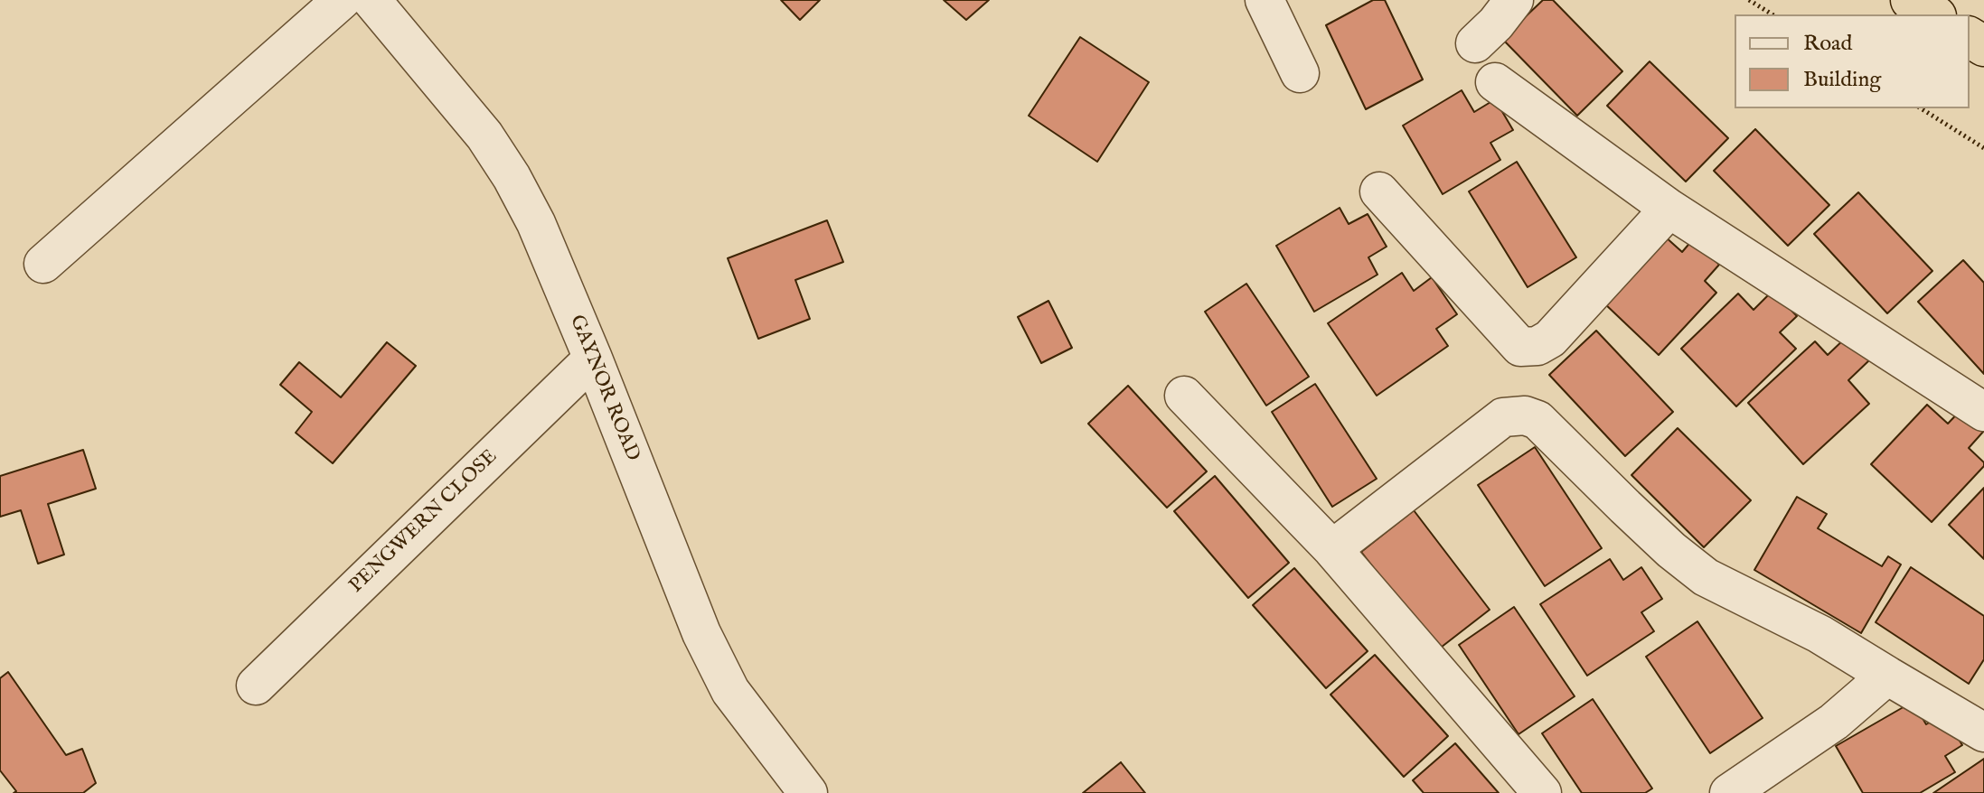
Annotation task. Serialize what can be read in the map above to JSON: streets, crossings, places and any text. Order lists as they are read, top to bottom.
{
  "streets": {
    "street": ["GAYNOR ROAD", "PENGWERN CLOSE"]
  },
  "crossings": [
    ["GAYNOR ROAD", "PENGWERN CLOSE"]
  ],
  "legend": ["Road", "Building"]
}
